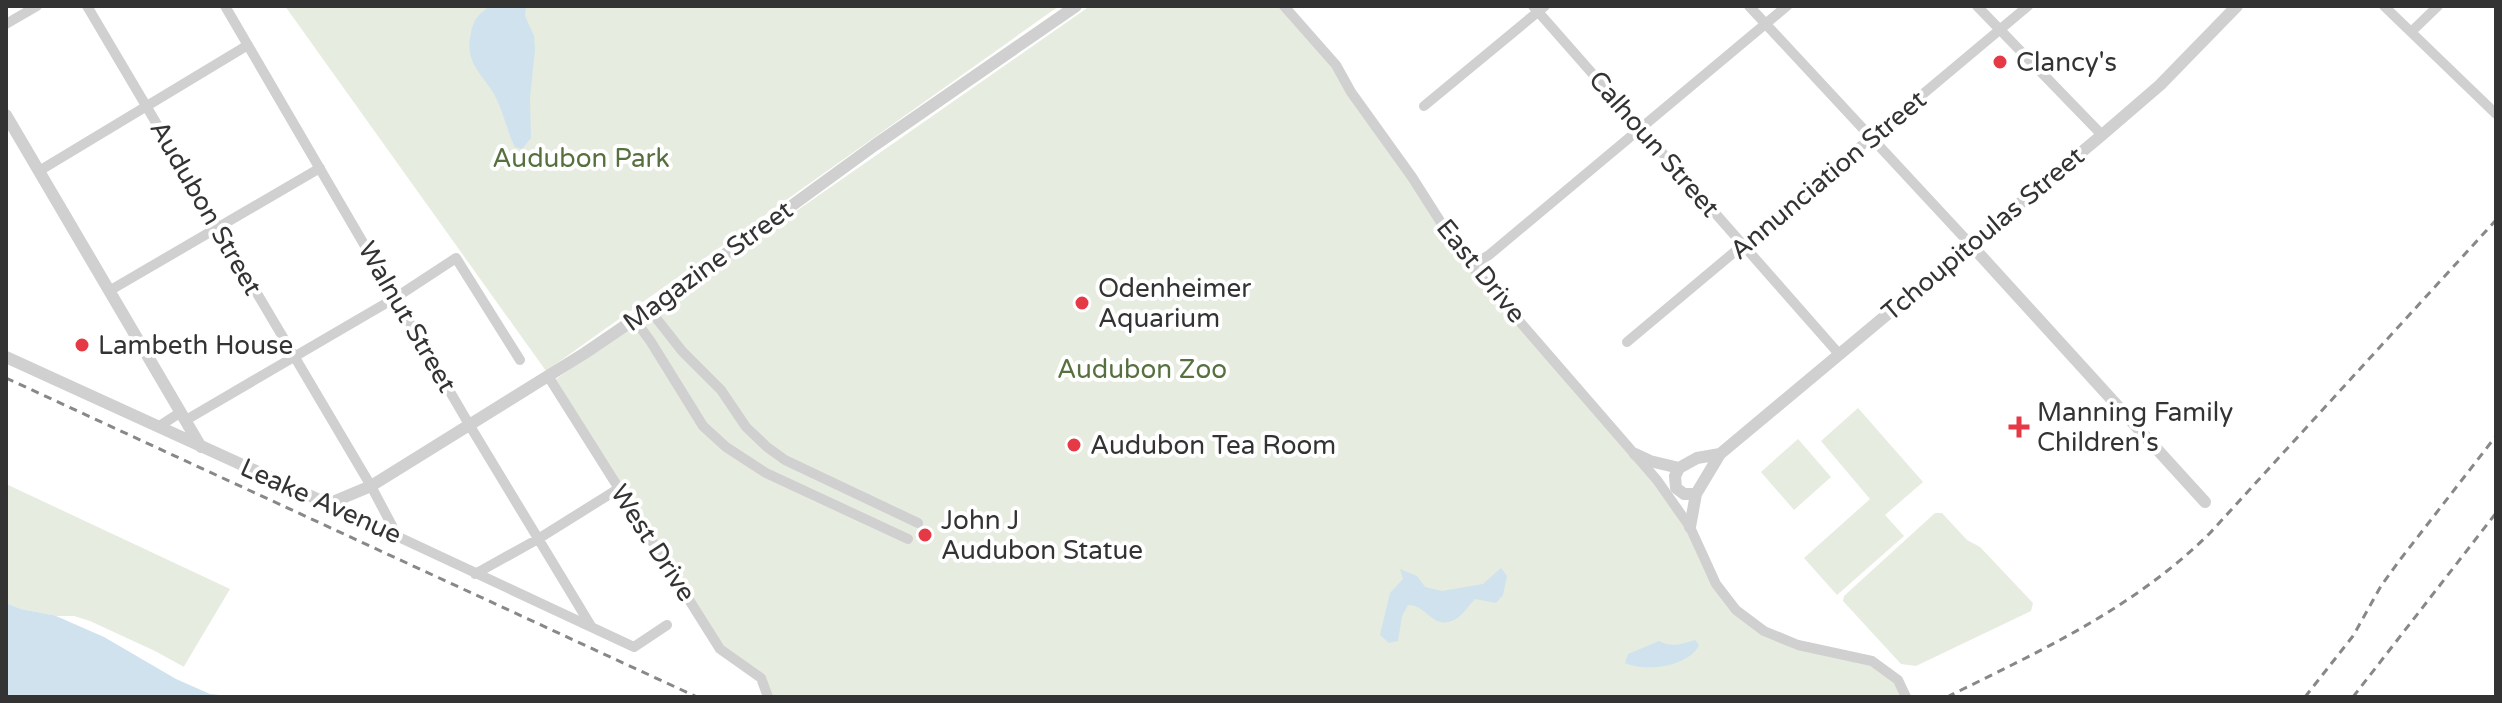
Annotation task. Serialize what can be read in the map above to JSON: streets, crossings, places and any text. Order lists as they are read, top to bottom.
{
  "streets": {
    "street": [
      "Calhoun Street",
      "Annunciation Street",
      "Audubon Street",
      "Tchoupitoulas Street",
      "Magazine Street",
      "East Drive",
      "Walnut Street",
      "Leake Avenue",
      "West Drive"
    ]
  },
  "crossings": [
    ["Calhoun Street", "Annunciation Street"],
    ["Calhoun Street", "Tchoupitoulas Street"],
    ["Audubon Street", "Magazine Street"],
    ["Audubon Street", "Leake Avenue"],
    ["Tchoupitoulas Street", "East Drive"],
    ["Magazine Street", "Walnut Street"],
    ["Magazine Street", "Leake Avenue"],
    ["Magazine Street", "West Drive"],
    ["Walnut Street", "Leake Avenue"]
  ],
  "parks": ["Audubon Park", "Audubon Zoo"],
  "places": {
    "other": [
      "Clancy's",
      "Odenheimer Aquarium",
      "Lambeth House",
      "Audubon Tea Room",
      "John J Audubon Statue"
    ],
    "health": ["Manning Family Children's"]
  }
}
